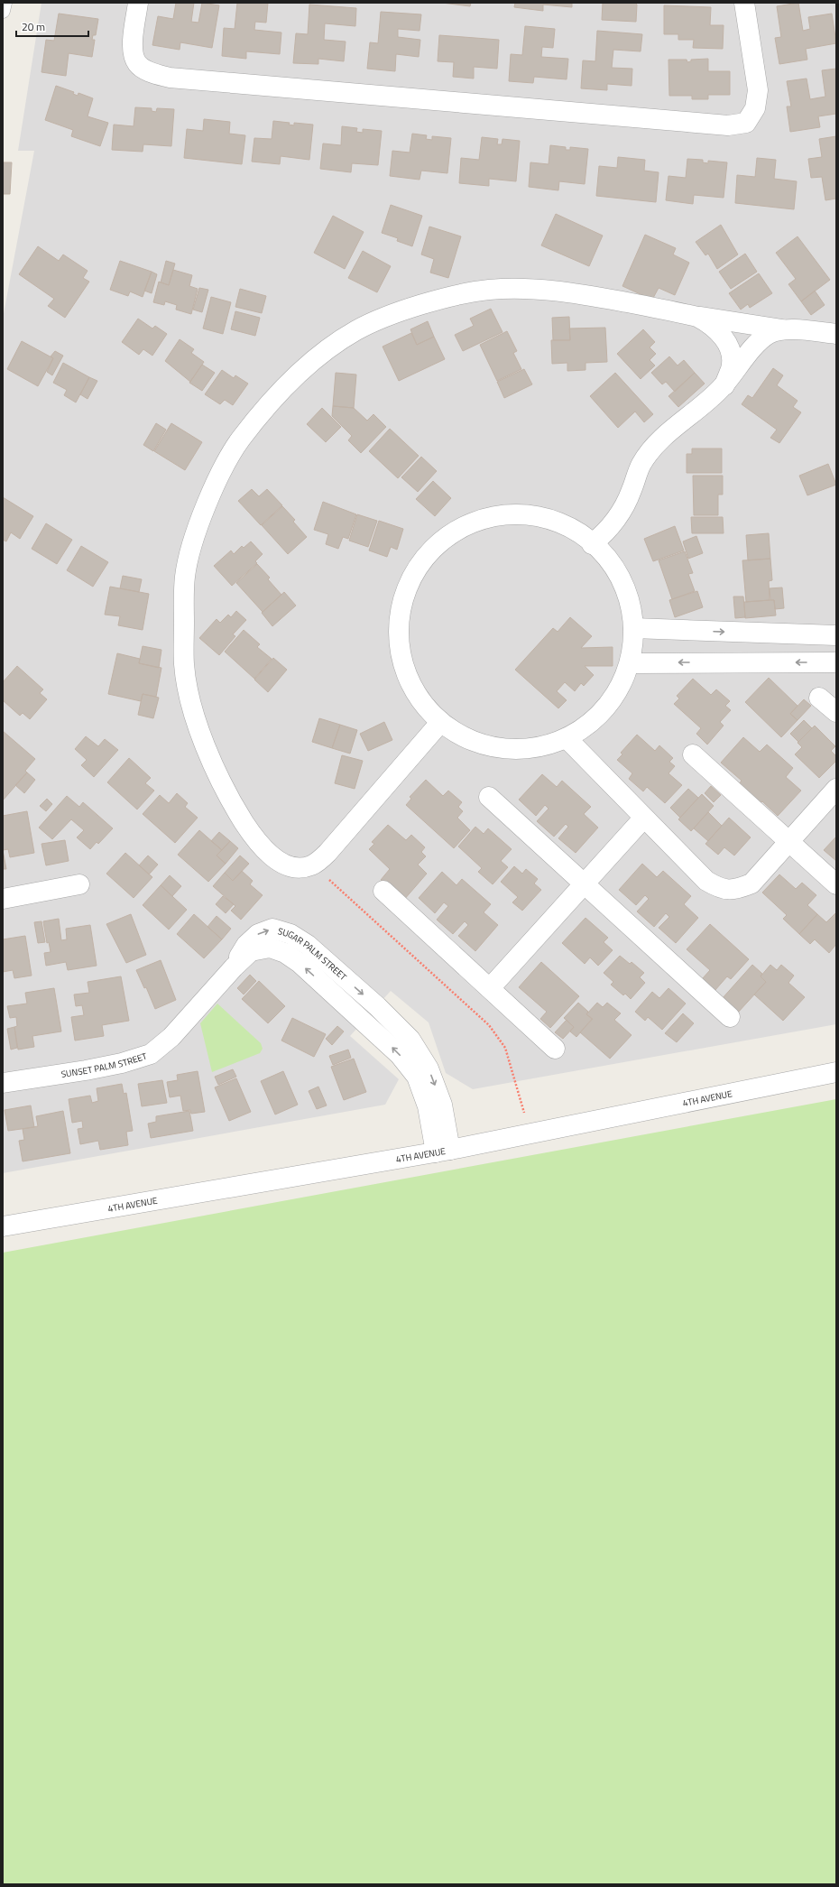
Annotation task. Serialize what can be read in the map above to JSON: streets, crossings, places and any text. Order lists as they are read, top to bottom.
{
  "streets": {
    "street": ["SUGAR PALM STREET", "SUNSET PALM STREET", "4TH AVENUE"]
  },
  "crossings": [
    ["SUGAR PALM STREET", "SUNSET PALM STREET"],
    ["SUGAR PALM STREET", "4TH AVENUE"]
  ],
  "scale_bar": "20 m"
}
